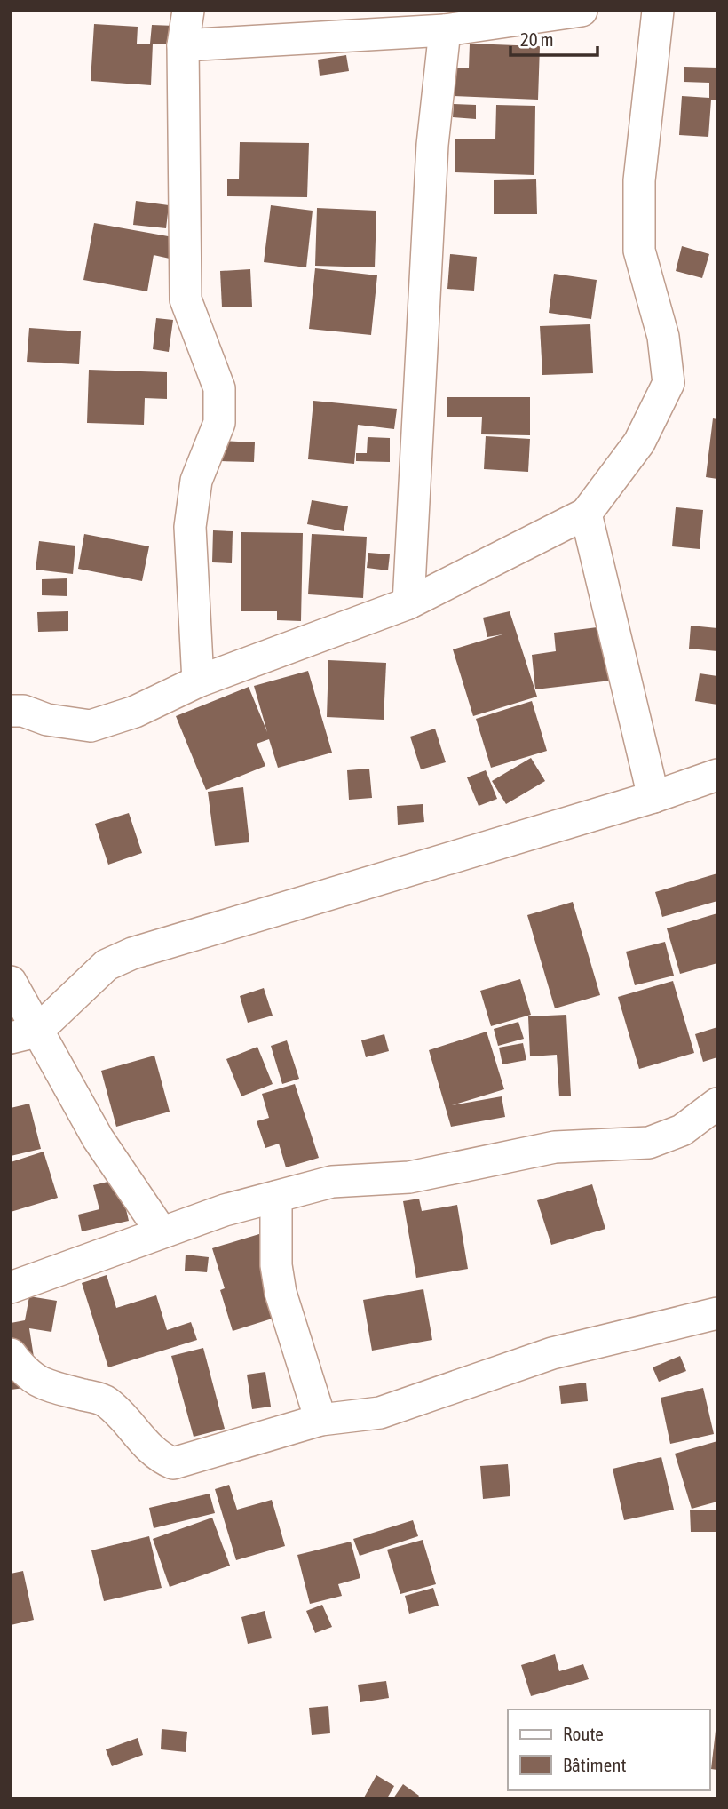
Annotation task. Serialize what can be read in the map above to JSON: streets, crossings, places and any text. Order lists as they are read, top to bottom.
{
  "legend": ["Route", "Bâtiment"],
  "scale_bar": "20 m"
}
